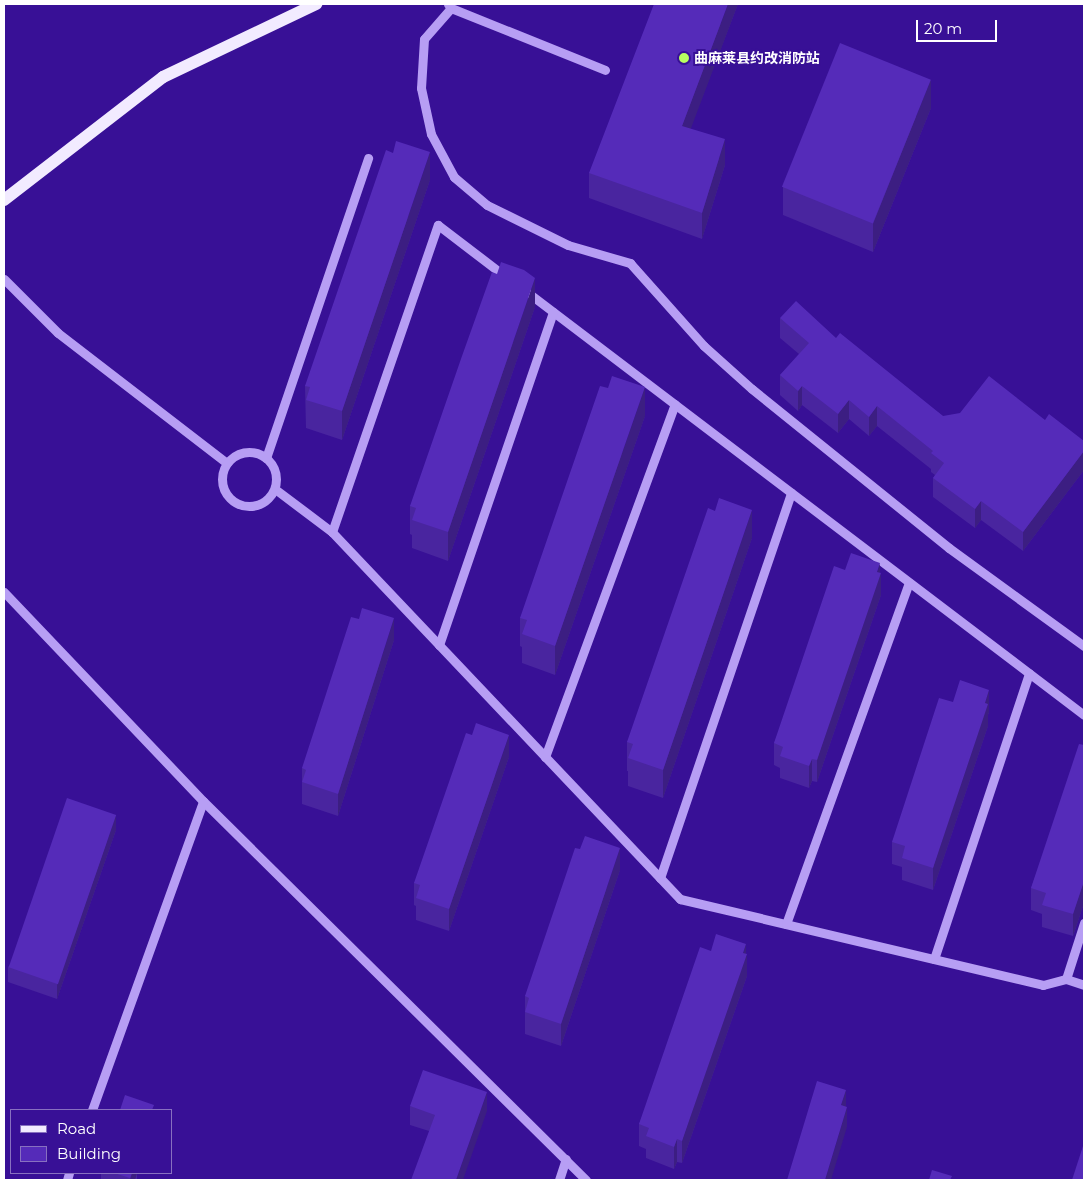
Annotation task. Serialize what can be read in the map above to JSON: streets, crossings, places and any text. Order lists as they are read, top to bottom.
{
  "places": ["曲麻莱县约改消防站"],
  "legend": ["Road", "Building"],
  "scale_bar": "20 m"
}
